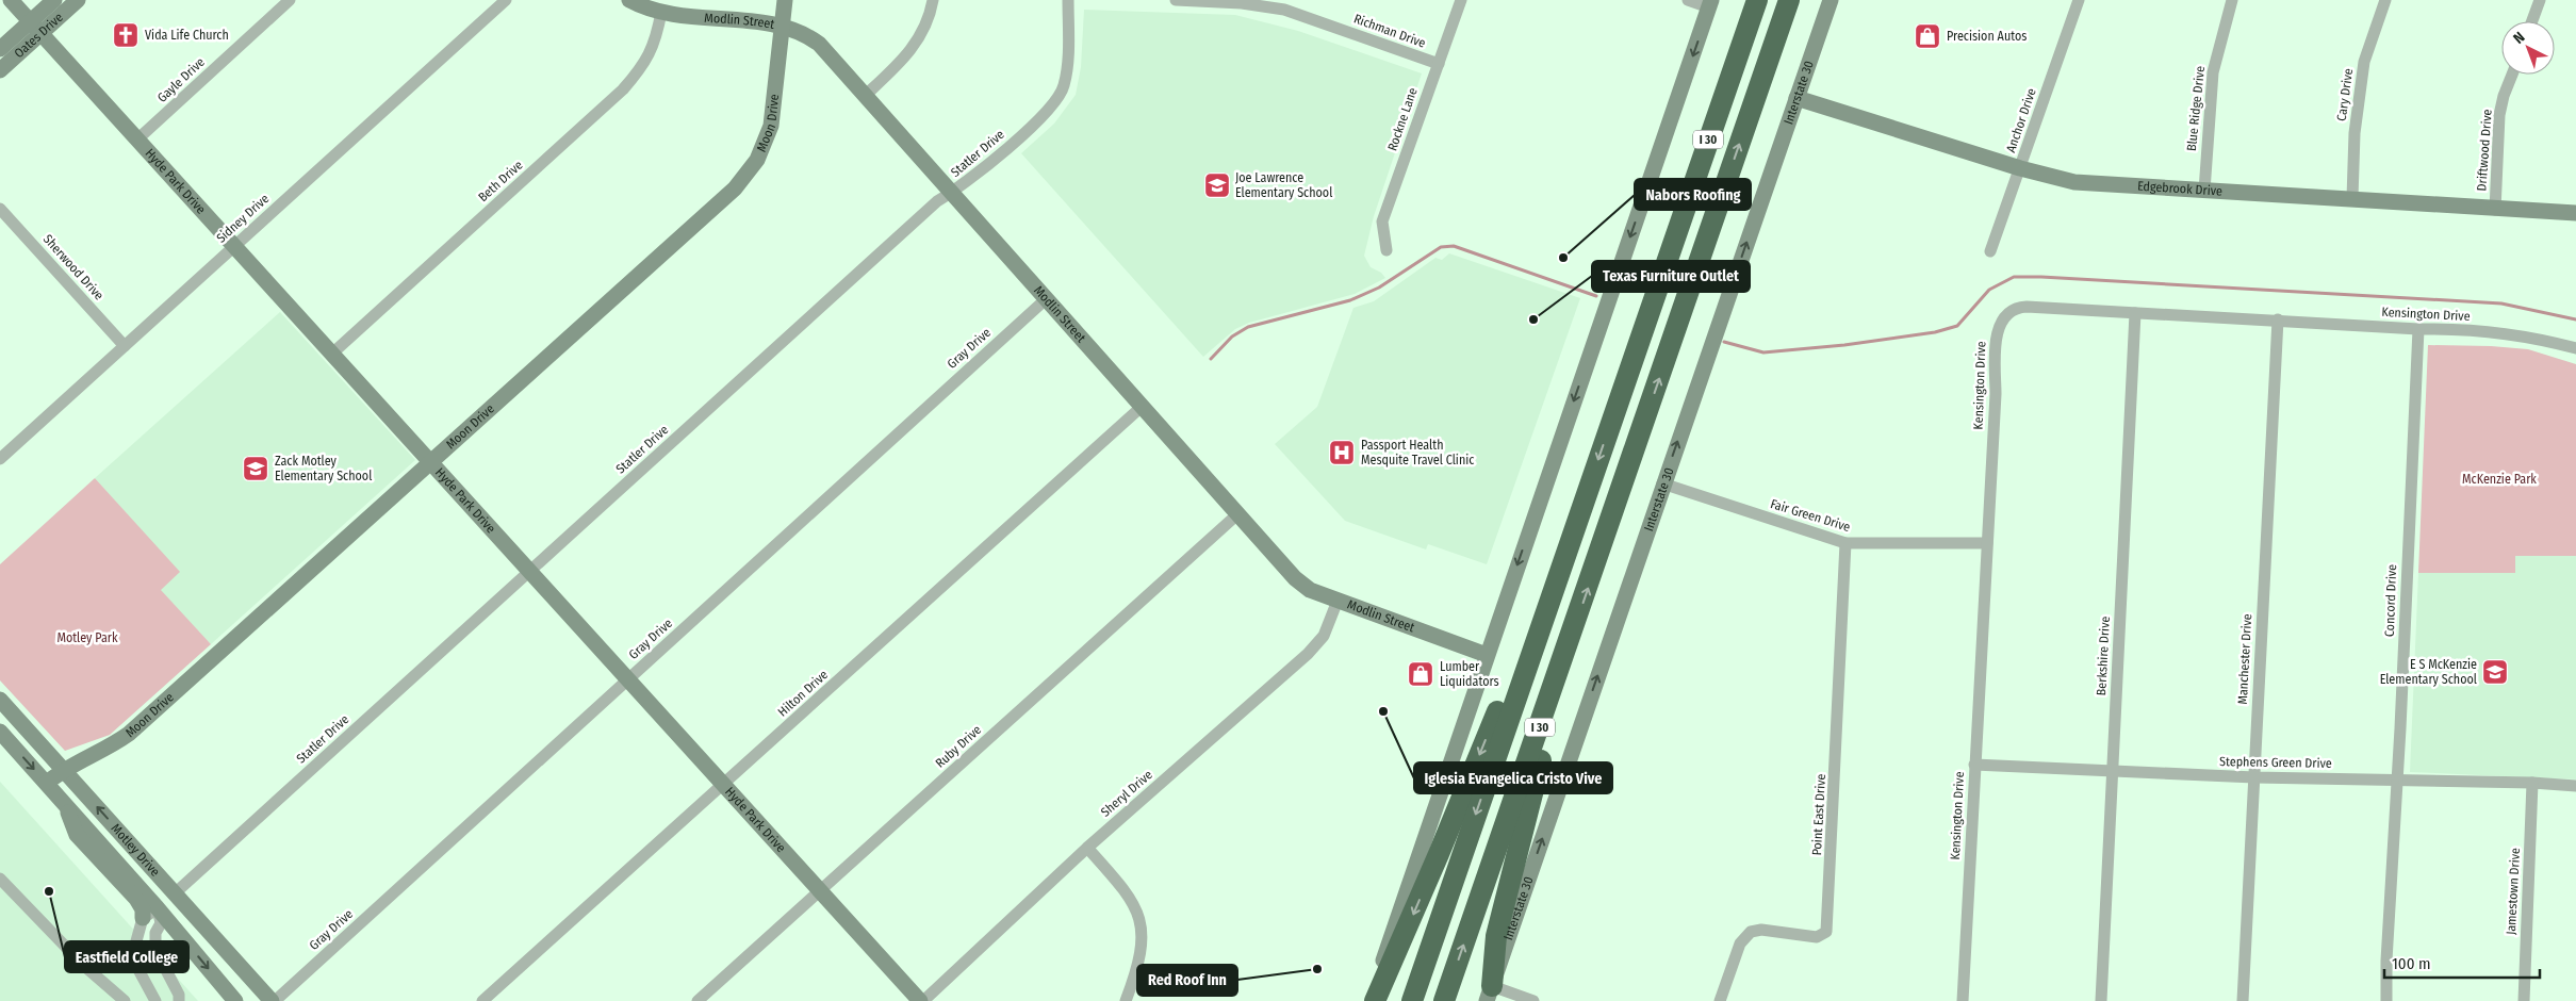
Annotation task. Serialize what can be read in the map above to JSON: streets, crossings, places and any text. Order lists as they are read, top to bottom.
{
  "streets": {
    "highway": ["I 30"],
    "street": [
      "Modlin Street",
      "Richman Drive",
      "Oates Drive",
      "Gayle Drive",
      "Interstate 30",
      "Cary Drive",
      "Blue Ridge Drive",
      "Rockne Lane",
      "Anchor Drive",
      "Moon Drive",
      "Driftwood Drive",
      "Statler Drive",
      "Hyde Park Drive",
      "Beth Drive",
      "Edgebrook Drive",
      "Sidney Drive",
      "Sherwood Drive",
      "Kensington Drive",
      "Gray Drive",
      "Fair Green Drive",
      "Concord Drive",
      "Berkshire Drive",
      "Manchester Drive",
      "Hilton Drive",
      "Ruby Drive",
      "Stephens Green Drive",
      "Sheryl Drive",
      "Point East Drive",
      "Motley Drive",
      "Jamestown Drive"
    ]
  },
  "crossings": [
    ["Modlin Street", "Moon Drive"],
    ["Modlin Street", "Statler Drive"],
    ["Modlin Street", "Beth Drive"],
    ["Modlin Street", "Gray Drive"],
    ["Modlin Street", "Hilton Drive"],
    ["Modlin Street", "Ruby Drive"],
    ["Modlin Street", "Sheryl Drive"],
    ["Richman Drive", "Rockne Lane"],
    ["Oates Drive", "Hyde Park Drive"],
    ["Gayle Drive", "Hyde Park Drive"],
    ["Interstate 30", "Edgebrook Drive"],
    ["Interstate 30", "Fair Green Drive"],
    ["Cary Drive", "Edgebrook Drive"],
    ["Blue Ridge Drive", "Edgebrook Drive"],
    ["Anchor Drive", "Edgebrook Drive"],
    ["Moon Drive", "Hyde Park Drive"],
    ["Moon Drive", "Motley Drive"],
    ["Driftwood Drive", "Edgebrook Drive"],
    ["Statler Drive", "Hyde Park Drive"],
    ["Statler Drive", "Motley Drive"],
    ["Hyde Park Drive", "Beth Drive"],
    ["Hyde Park Drive", "Sidney Drive"],
    ["Hyde Park Drive", "Gray Drive"],
    ["Hyde Park Drive", "Hilton Drive"],
    ["Hyde Park Drive", "Ruby Drive"],
    ["Hyde Park Drive", "Sheryl Drive"],
    ["Sidney Drive", "Sherwood Drive"],
    ["Kensington Drive", "Fair Green Drive"],
    ["Kensington Drive", "Concord Drive"],
    ["Kensington Drive", "Berkshire Drive"],
    ["Kensington Drive", "Manchester Drive"],
    ["Kensington Drive", "Stephens Green Drive"],
    ["Gray Drive", "Motley Drive"],
    ["Fair Green Drive", "Point East Drive"],
    ["Concord Drive", "Stephens Green Drive"],
    ["Berkshire Drive", "Stephens Green Drive"],
    ["Manchester Drive", "Stephens Green Drive"],
    ["Stephens Green Drive", "Jamestown Drive"]
  ],
  "parks": ["McKenzie Park", "Motley Park"],
  "places": {
    "church": ["Vida Life Church"],
    "shop": ["Precision Autos", "Lumber Liquidators"],
    "school or university": ["Joe Lawrence Elementary School", "Zack Motley Elementary School", "E S McKenzie Elementary School"],
    "other": [
      "Nabors Roofing",
      "Texas Furniture Outlet",
      "Iglesia Evangelica Cristo Vive",
      "Eastfield College",
      "Red Roof Inn"
    ],
    "hospital": ["Passport Health Mesquite Travel Clinic"]
  },
  "scale_bar": "100 m",
  "north": "top left"
}
